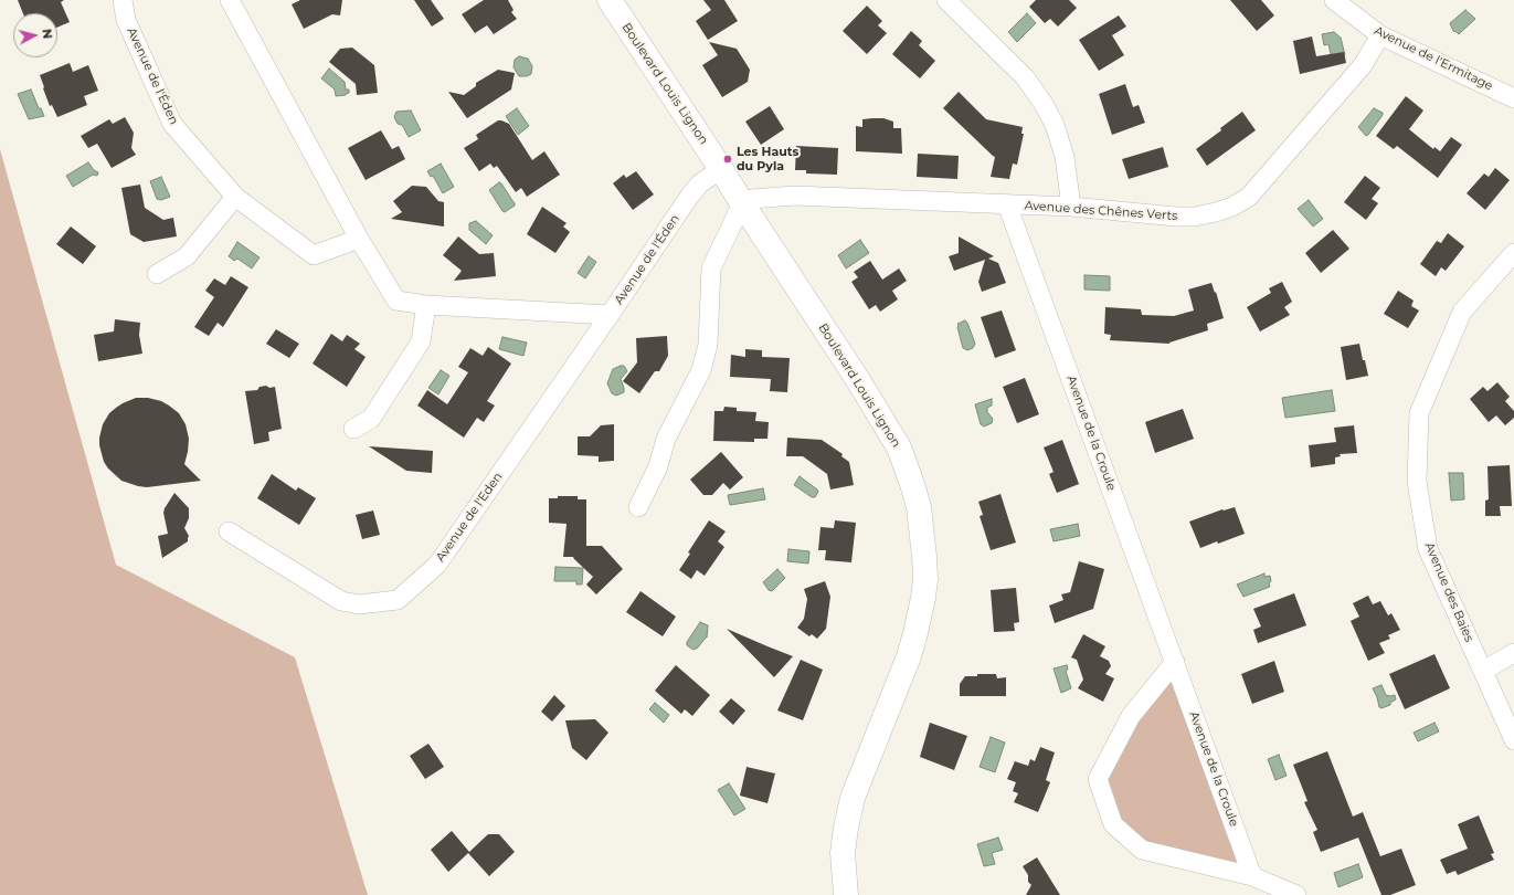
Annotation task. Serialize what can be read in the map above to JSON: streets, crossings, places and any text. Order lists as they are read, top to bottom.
{
  "streets": {
    "main road": ["Boulevard Louis Lignon"],
    "street": [
      "Avenue de l'Ermitage",
      "Avenue de l'Éden",
      "Avenue des Chênes Verts",
      "Avenue de la Croule",
      "Avenue de l'Eden",
      "Avenue des Baies"
    ]
  },
  "crossings": [
    ["Avenue de l'Ermitage", "Avenue des Chênes Verts"],
    ["Avenue de l'Éden", "Boulevard Louis Lignon"],
    ["Avenue de l'Éden", "Avenue de l'Eden"],
    ["Boulevard Louis Lignon", "Avenue des Chênes Verts"],
    ["Avenue des Chênes Verts", "Avenue de la Croule"]
  ],
  "places": ["Les Hauts du Pyla"],
  "north": "right"
}
